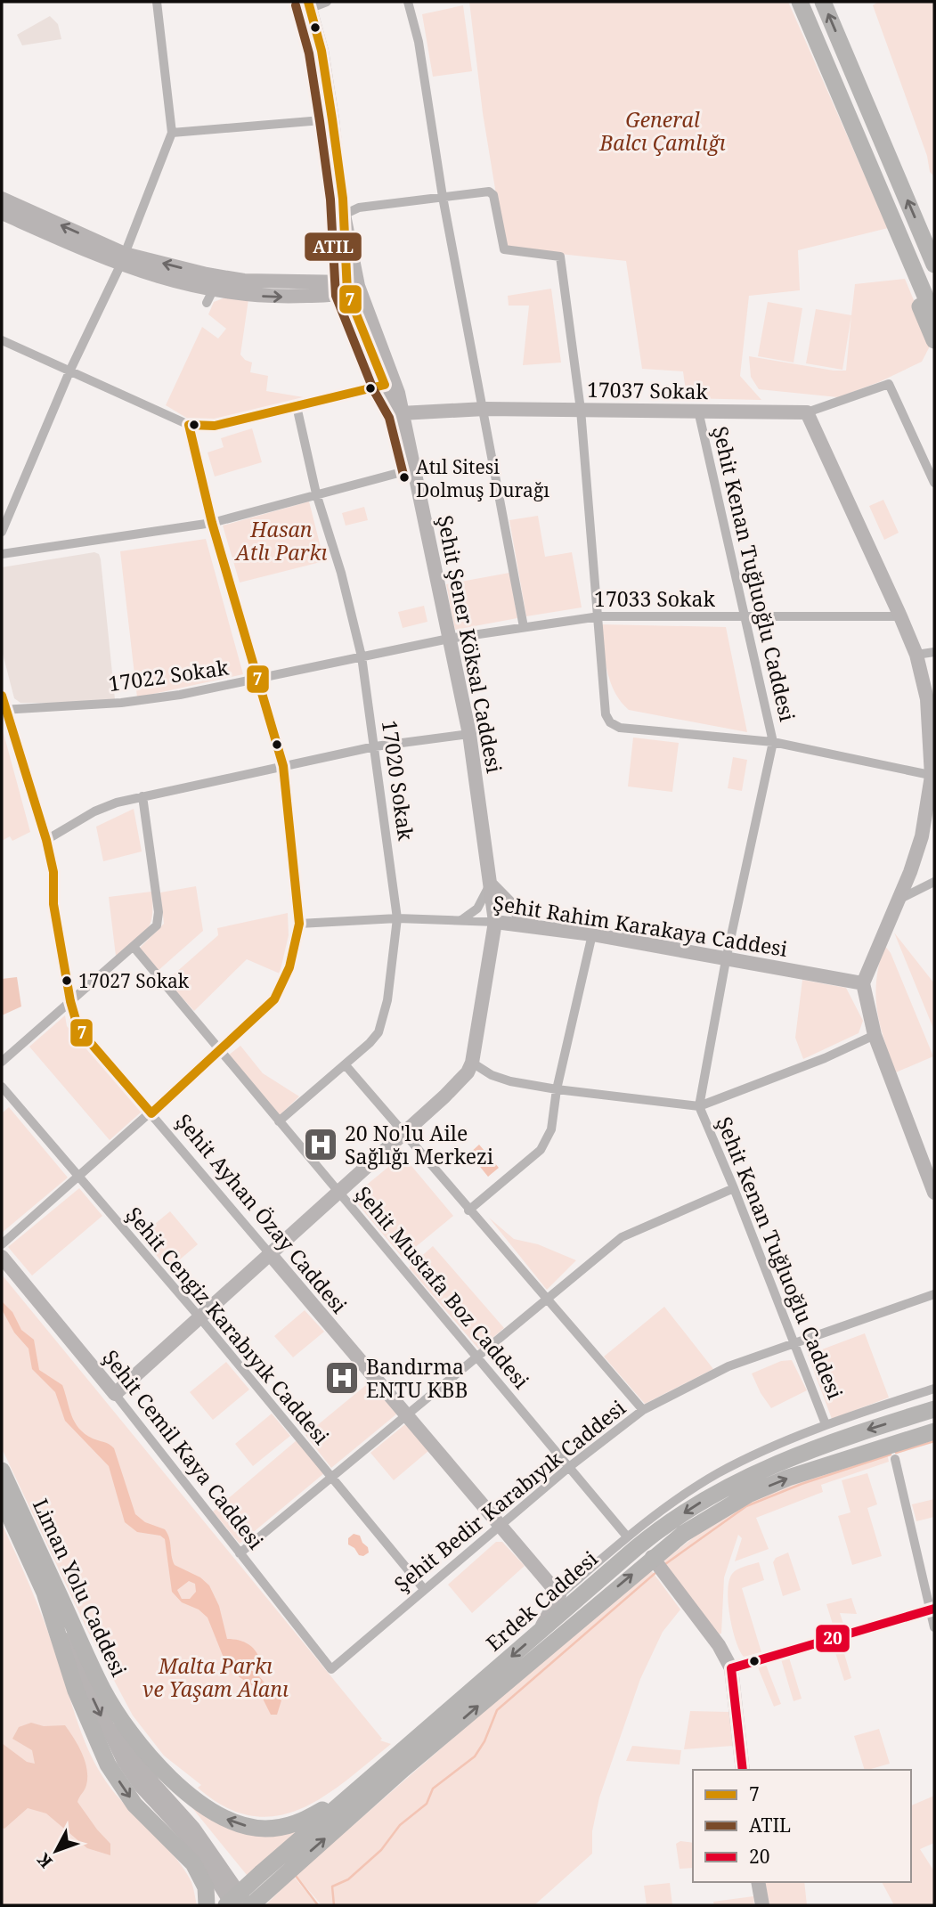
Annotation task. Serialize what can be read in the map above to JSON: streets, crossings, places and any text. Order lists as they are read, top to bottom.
{
  "streets": {
    "highway": ["Liman Yolu Caddesi", "Erdek Caddesi"],
    "main road": [
      "17037 Sokak",
      "Şehit Şener Köksal Caddesi",
      "Şehit Rahim Karakaya Caddesi",
      "Şehit Ayhan Özay Caddesi",
      "Şehit Cemil Kaya Caddesi"
    ],
    "street": [
      "Şehit Kenan Tuğluoğlu Caddesi",
      "17033 Sokak",
      "17022 Sokak",
      "17020 Sokak",
      "Şehit Mustafa Boz Caddesi",
      "Şehit Cengiz Karabıyık Caddesi",
      "Şehit Bedir Karabıyık Caddesi"
    ]
  },
  "crossings": [
    ["17037 Sokak", "Şehit Kenan Tuğluoğlu Caddesi"],
    ["17037 Sokak", "Şehit Şener Köksal Caddesi"],
    ["Şehit Kenan Tuğluoğlu Caddesi", "17033 Sokak"],
    ["Şehit Kenan Tuğluoğlu Caddesi", "Şehit Rahim Karakaya Caddesi"],
    ["Şehit Kenan Tuğluoğlu Caddesi", "Şehit Bedir Karabıyık Caddesi"],
    ["17033 Sokak", "Şehit Şener Köksal Caddesi"],
    ["17033 Sokak", "17022 Sokak"],
    ["Şehit Şener Köksal Caddesi", "17022 Sokak"],
    ["Şehit Şener Köksal Caddesi", "Şehit Rahim Karakaya Caddesi"],
    ["Şehit Şener Köksal Caddesi", "Şehit Ayhan Özay Caddesi"],
    ["Şehit Şener Köksal Caddesi", "Şehit Mustafa Boz Caddesi"],
    ["Şehit Şener Köksal Caddesi", "Şehit Cengiz Karabıyık Caddesi"],
    ["Şehit Şener Köksal Caddesi", "Şehit Cemil Kaya Caddesi"],
    ["17022 Sokak", "17020 Sokak"],
    ["17022 Sokak", "Şehit Ayhan Özay Caddesi"],
    ["17020 Sokak", "Şehit Rahim Karakaya Caddesi"],
    ["17020 Sokak", "Şehit Mustafa Boz Caddesi"],
    ["Şehit Ayhan Özay Caddesi", "Şehit Bedir Karabıyık Caddesi"],
    ["Şehit Mustafa Boz Caddesi", "Şehit Bedir Karabıyık Caddesi"],
    ["Şehit Cengiz Karabıyık Caddesi", "Şehit Bedir Karabıyık Caddesi"],
    ["Şehit Cemil Kaya Caddesi", "Şehit Bedir Karabıyık Caddesi"],
    ["Liman Yolu Caddesi", "Erdek Caddesi"]
  ],
  "parks": ["General Balcı Çamlığı", "Hasan Atlı Parkı", "Malta Parkı ve Yaşam Alanı"],
  "places": {
    "other": ["Atıl Sitesi Dolmuş Durağı", "17027 Sokak"],
    "hospital": ["20 No'lu Aile Sağlığı Merkezi", "Bandırma ENTU KBB"]
  },
  "lines": ["transit line 7", "transit line ATIL", "transit line 20"],
  "legend": ["7", "ATIL", "20"],
  "north": "bottom left"
}
